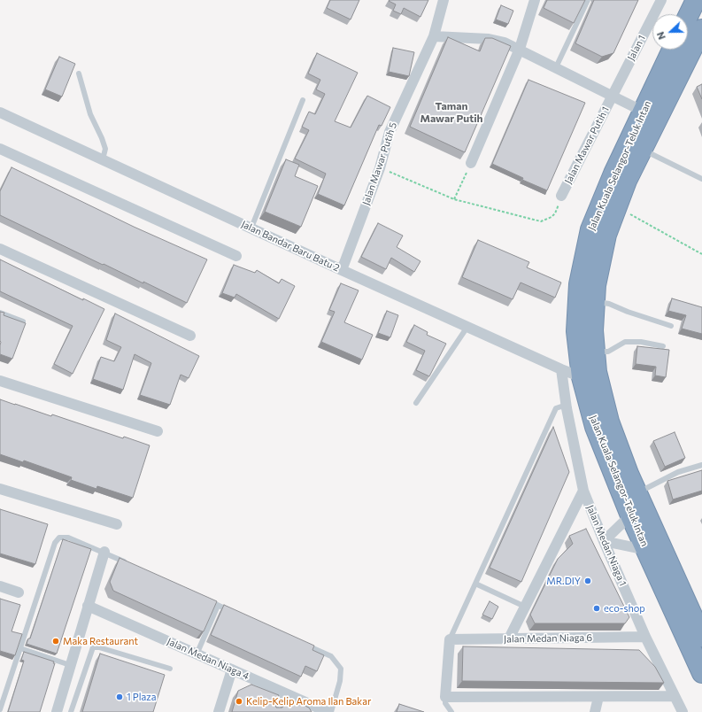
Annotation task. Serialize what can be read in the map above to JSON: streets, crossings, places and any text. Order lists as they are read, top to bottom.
{
  "streets": {
    "highway": ["Jalan Kuala Selangor-Teluk Intan"],
    "street": [
      "Jalan 1",
      "Jalan Mawar Putih 1",
      "Jalan Mawar Putih 5",
      "Jalan Bandar Baru Batu 2",
      "Jalan Medan Niaga 1",
      "Jalan Medan Niaga 6",
      "Jalan Medan Niaga 4"
    ]
  },
  "crossings": [
    ["Jalan 1", "Jalan Mawar Putih 1"],
    ["Jalan Mawar Putih 5", "Jalan Bandar Baru Batu 2"],
    ["Jalan Kuala Selangor-Teluk Intan", "Jalan Bandar Baru Batu 2"],
    ["Jalan Bandar Baru Batu 2", "Jalan Medan Niaga 1"],
    ["Jalan Medan Niaga 1", "Jalan Medan Niaga 6"]
  ],
  "districts": ["Taman Mawar Putih"],
  "places": [
    "MR.DIY",
    "eco-shop",
    "Maka Restaurant",
    "1 Plaza",
    "Kelip-Kelip Aroma Ilan Bakar"
  ],
  "north": "left"
}
